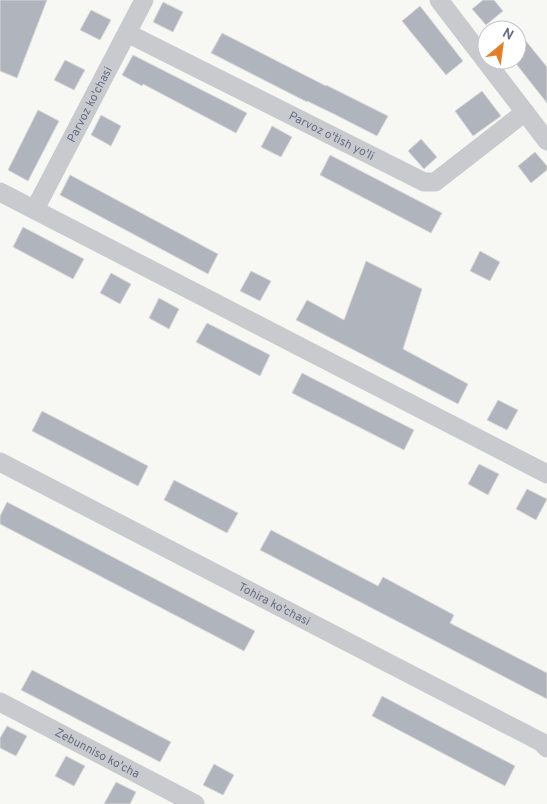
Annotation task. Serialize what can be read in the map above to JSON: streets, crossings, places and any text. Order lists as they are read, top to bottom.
{
  "streets": {
    "street": [
      "Parvoz ko'chasi",
      "Parvoz o'tish yo'li",
      "Tohira ko'chasi",
      "Zebunniso ko'cha"
    ]
  },
  "crossings": [
    ["Parvoz ko'chasi", "Parvoz o'tish yo'li"]
  ],
  "north": "top right"
}
